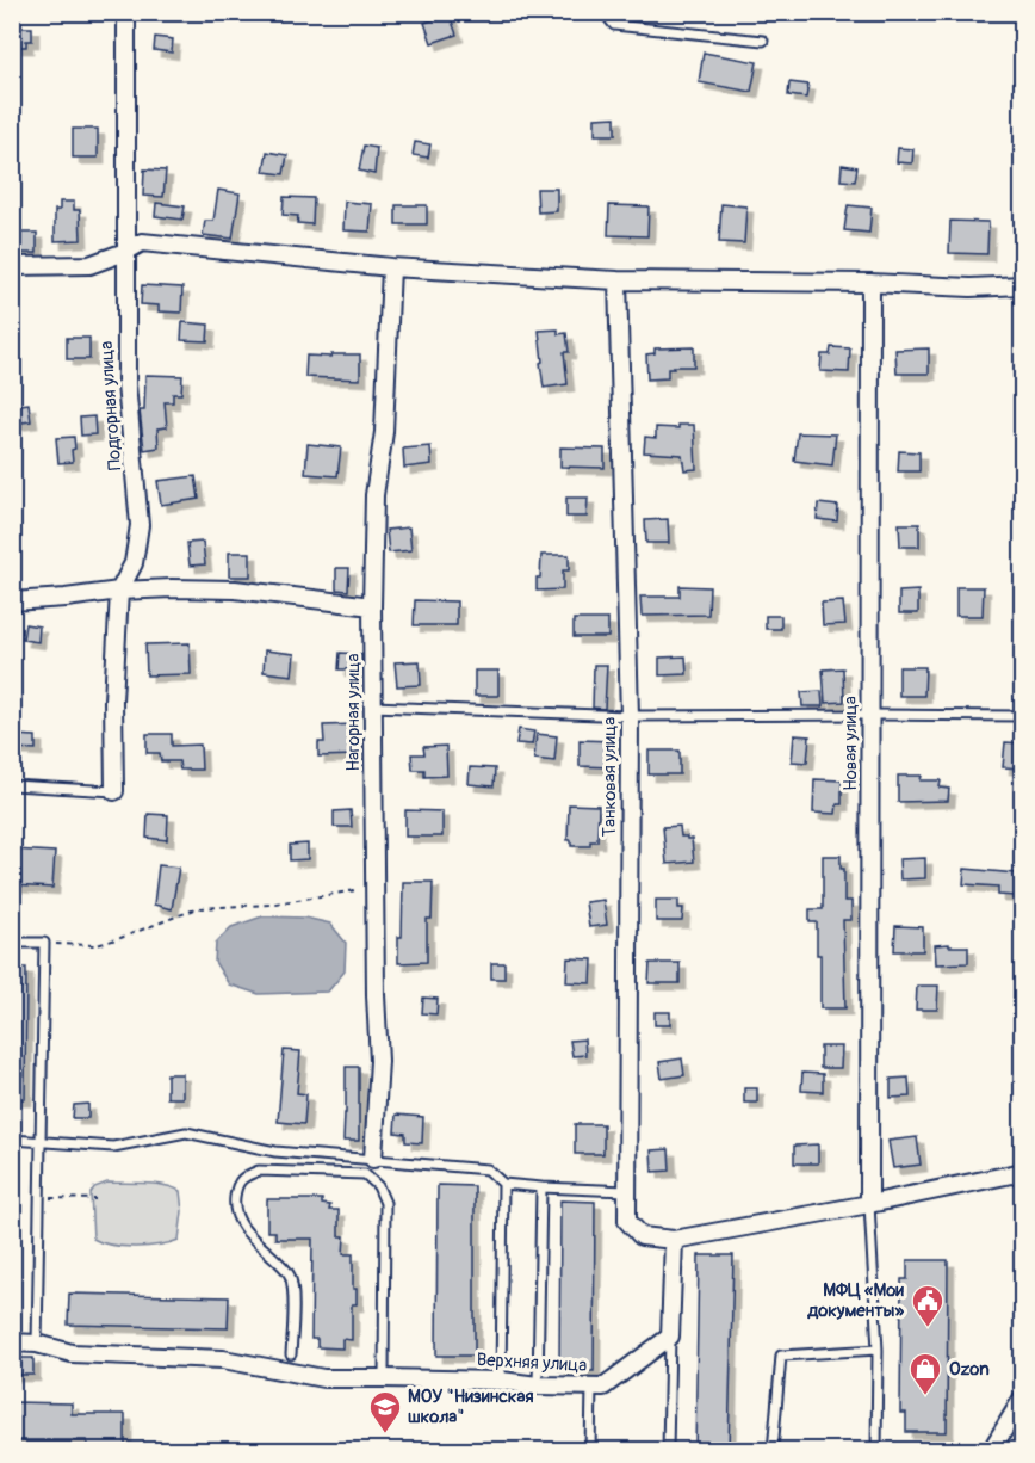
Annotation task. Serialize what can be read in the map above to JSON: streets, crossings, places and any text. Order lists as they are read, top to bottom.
{
  "streets": {
    "street": [
      "Подгорная улица",
      "Нагорная улица",
      "Новая улица",
      "Танковая улица",
      "Верхняя улица"
    ]
  },
  "places": {
    "public building": ["МФЦ «Мои документы»"],
    "shop": ["Ozon"],
    "school or university": ["МОУ \"Низинская школа\""]
  }
}
